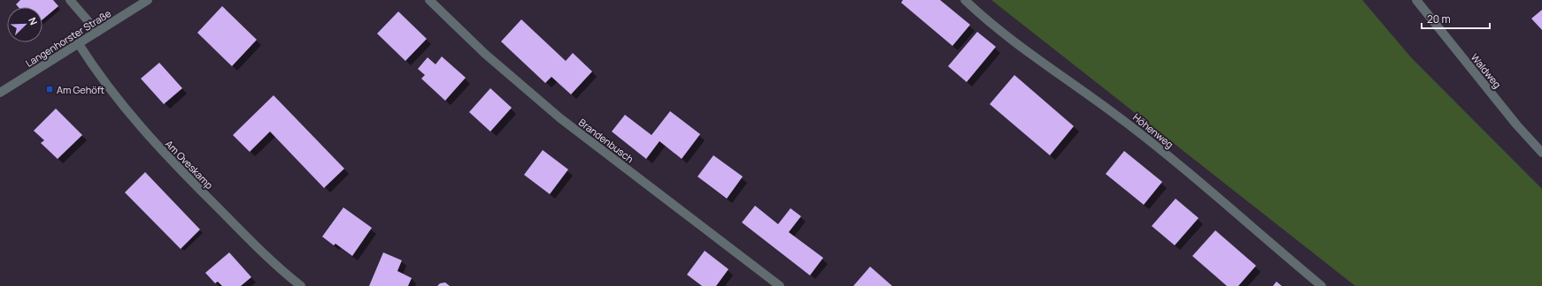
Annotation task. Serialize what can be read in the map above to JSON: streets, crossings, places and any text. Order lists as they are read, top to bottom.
{
  "streets": {
    "street": [
      "Langenhorster Straße",
      "Waldweg",
      "Höhenweg",
      "Brandenbusch",
      "Am Oveskamp"
    ]
  },
  "crossings": [
    ["Langenhorster Straße", "Am Oveskamp"]
  ],
  "places": {
    "transit": ["Am Gehöft"]
  },
  "scale_bar": "20 m",
  "north": "top right"
}
